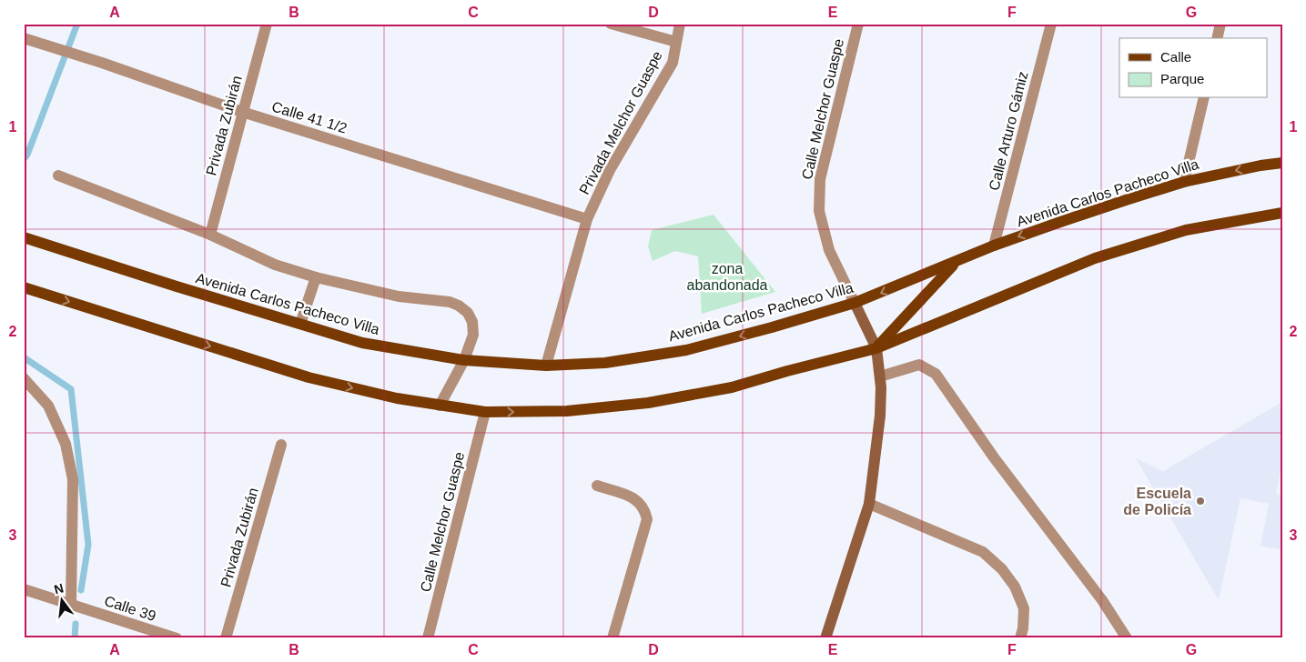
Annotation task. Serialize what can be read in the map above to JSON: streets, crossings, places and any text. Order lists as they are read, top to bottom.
{
  "streets": {
    "main road": ["Avenida Carlos Pacheco Villa"],
    "street": [
      "Calle Melchor Guaspe",
      "Calle 41 1/2",
      "Privada Melchor Guaspe",
      "Privada Zubirán",
      "Calle Arturo Gámiz",
      "Calle 39"
    ]
  },
  "crossings": [
    ["Calle Melchor Guaspe", "Avenida Carlos Pacheco Villa"],
    ["Calle 41 1/2", "Privada Melchor Guaspe"],
    ["Calle 41 1/2", "Privada Zubirán"],
    ["Privada Melchor Guaspe", "Avenida Carlos Pacheco Villa"],
    ["Calle Arturo Gámiz", "Avenida Carlos Pacheco Villa"]
  ],
  "parks": ["zona abandonada"],
  "places": ["Escuela de Policía"],
  "legend": ["Calle", "Parque"],
  "north": "top",
  "grid": {
    "columns": [
      "A",
      "B",
      "C",
      "D",
      "E",
      "F",
      "G"
    ],
    "rows": ["1", "2", "3"]
  }
}
